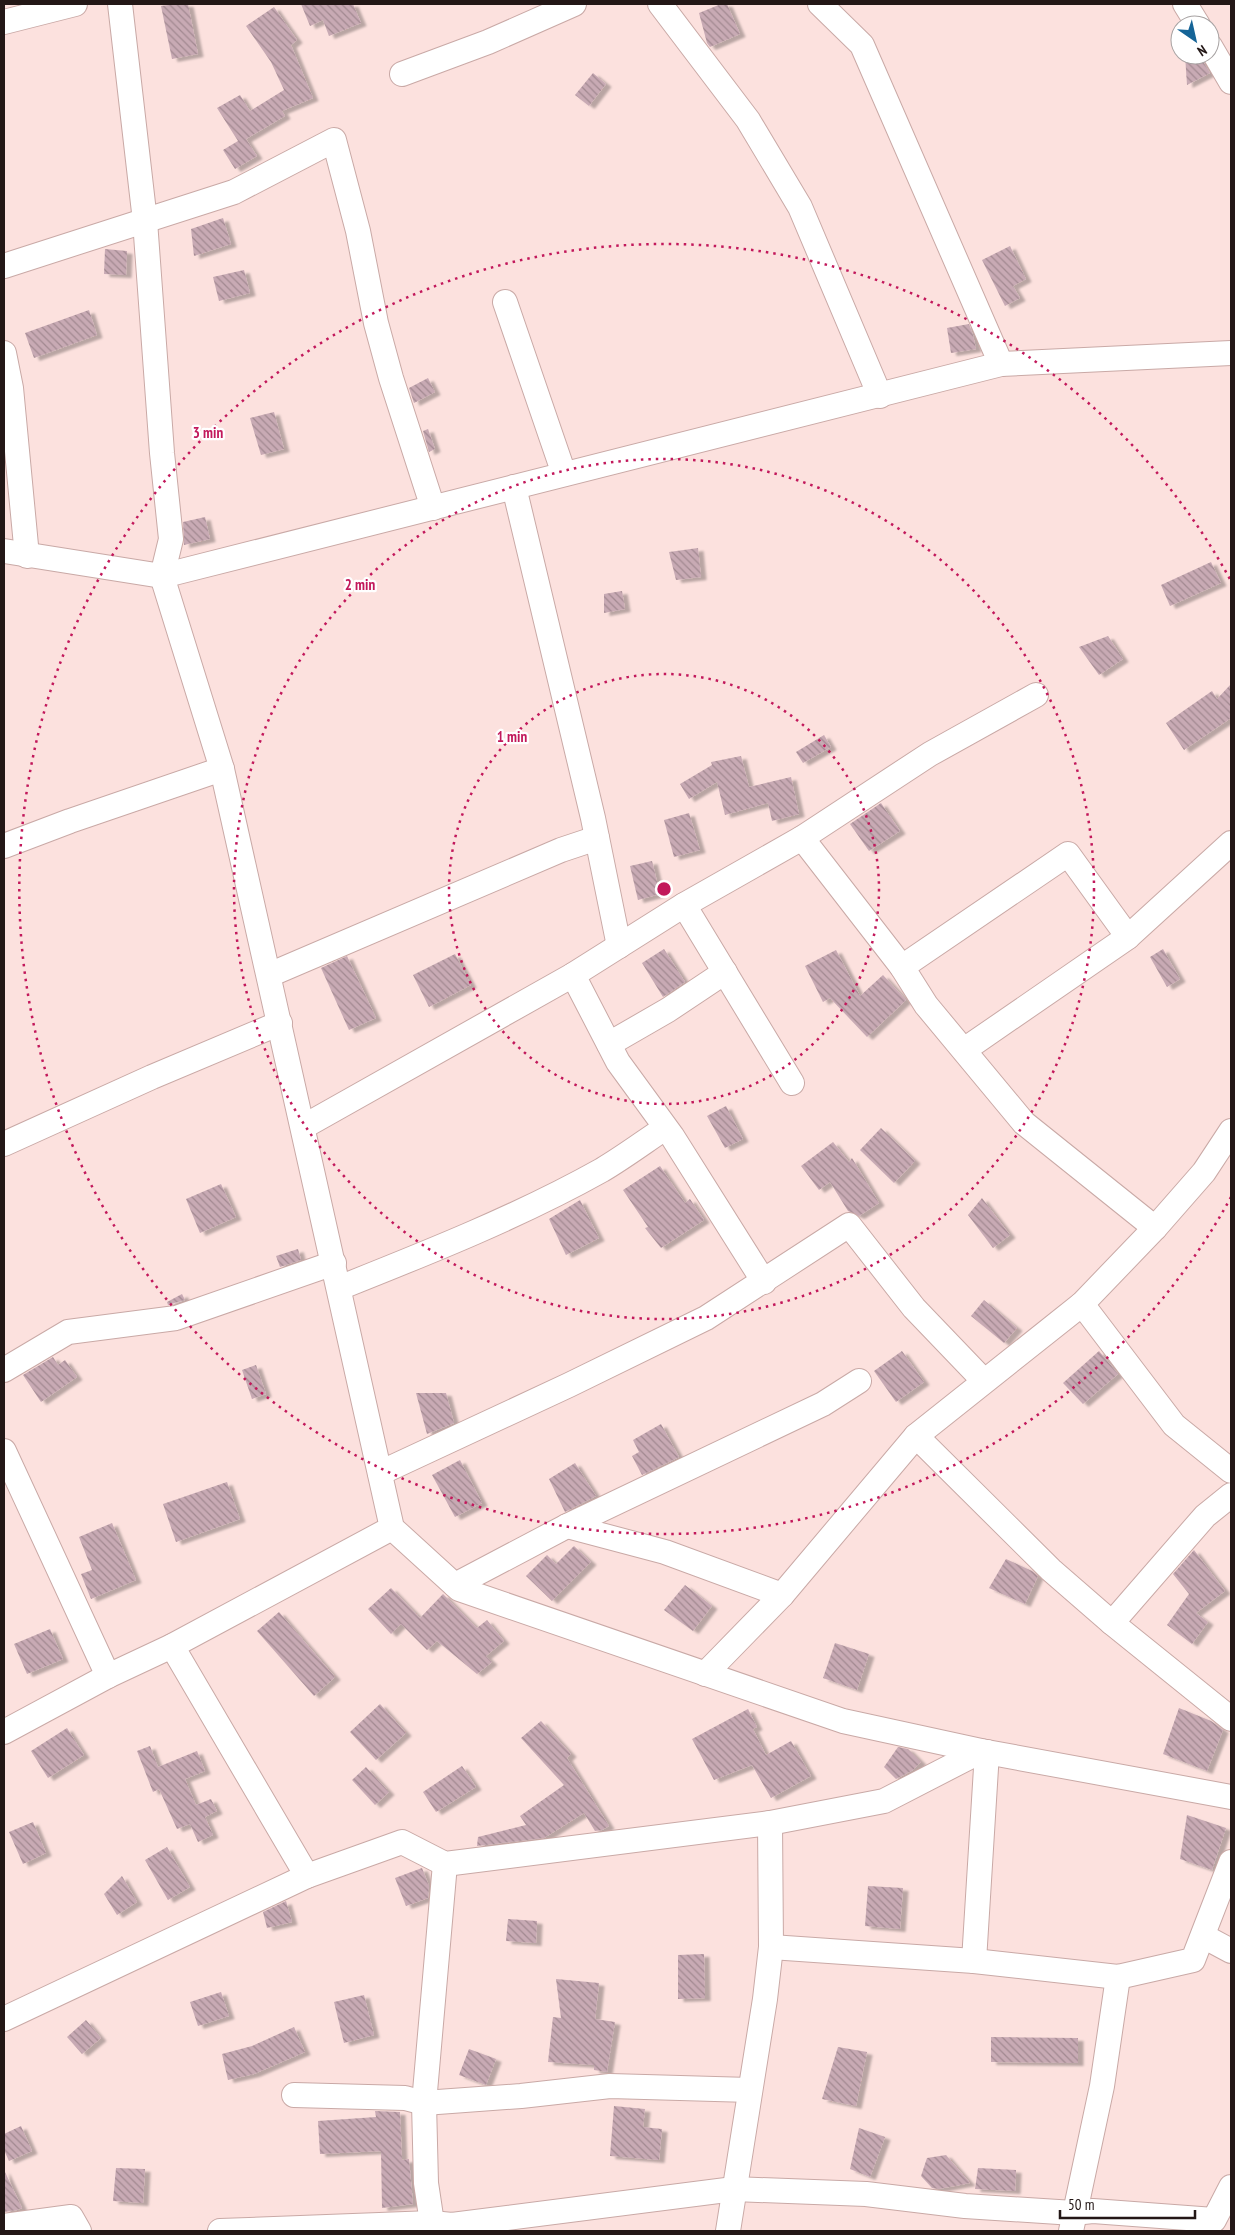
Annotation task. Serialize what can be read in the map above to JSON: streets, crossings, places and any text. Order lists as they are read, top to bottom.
{
  "scale_bar": "50 m",
  "north": "bottom right",
  "rings": ["3 min", "2 min", "1 min"]
}
